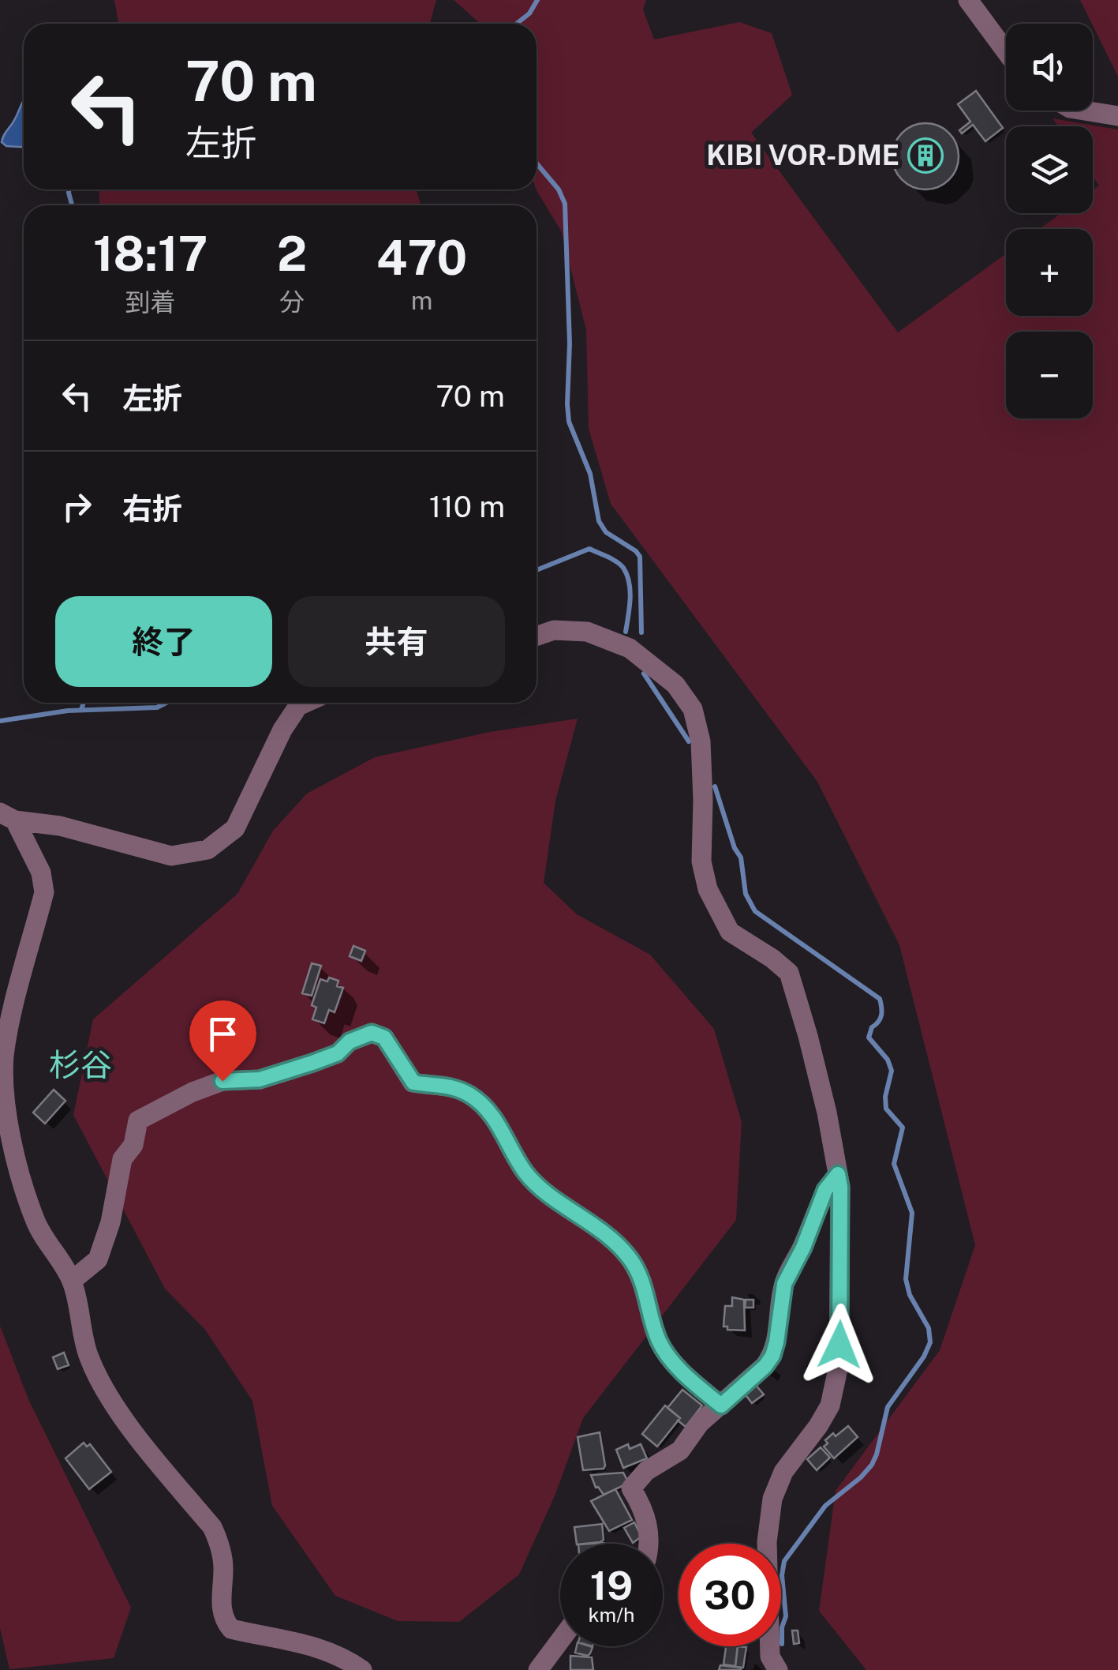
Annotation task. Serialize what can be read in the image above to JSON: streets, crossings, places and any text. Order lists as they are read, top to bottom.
{
  "districts": ["杉谷"],
  "places": {
    "building": ["KIBI VOR-DME"]
  },
  "page": {
    "map_buttons": ["+", "−"],
    "turn": ["70 m", "左折"],
    "eta": [
      "18:17",
      "到着",
      "2",
      "分",
      "470",
      "m"
    ],
    "list": [
      {
        "name": "左折",
        "value": "70 m"
      },
      {
        "name": "右折",
        "value": "110 m"
      }
    ],
    "buttons": ["終了", "共有"],
    "speed": "19 km/h",
    "limit": "30"
  }
}
